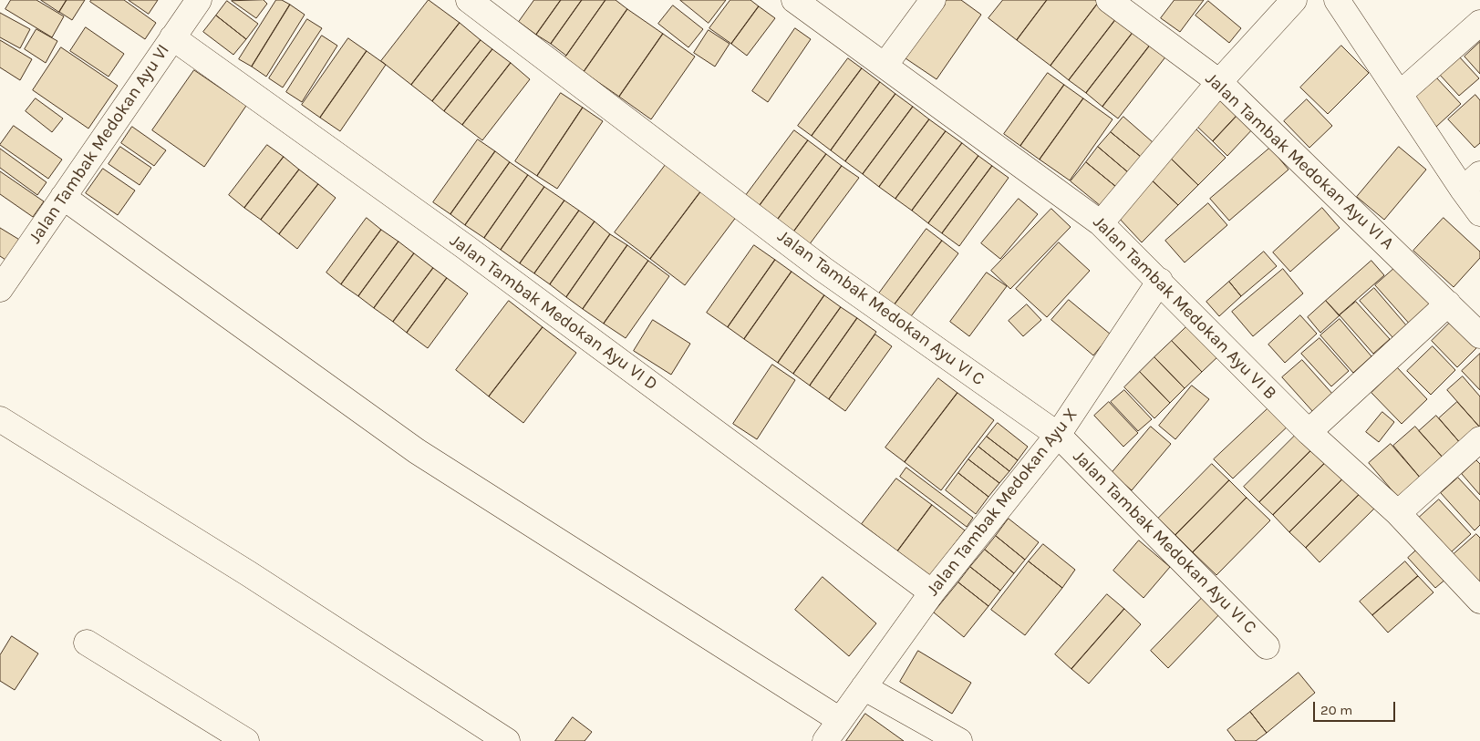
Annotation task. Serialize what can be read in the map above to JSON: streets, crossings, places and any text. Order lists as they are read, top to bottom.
{
  "streets": {
    "street": [
      "Jalan Tambak Medokan Ayu VI",
      "Jalan Tambak Medokan Ayu VI A",
      "Jalan Tambak Medokan Ayu VI C",
      "Jalan Tambak Medokan Ayu VI B",
      "Jalan Tambak Medokan Ayu VI D",
      "Jalan Tambak Medokan Ayu X"
    ]
  },
  "crossings": [
    ["Jalan Tambak Medokan Ayu VI", "Jalan Tambak Medokan Ayu VI D"],
    ["Jalan Tambak Medokan Ayu VI C", "Jalan Tambak Medokan Ayu X"],
    ["Jalan Tambak Medokan Ayu VI B", "Jalan Tambak Medokan Ayu X"],
    ["Jalan Tambak Medokan Ayu VI D", "Jalan Tambak Medokan Ayu X"]
  ],
  "scale_bar": "20 m"
}
